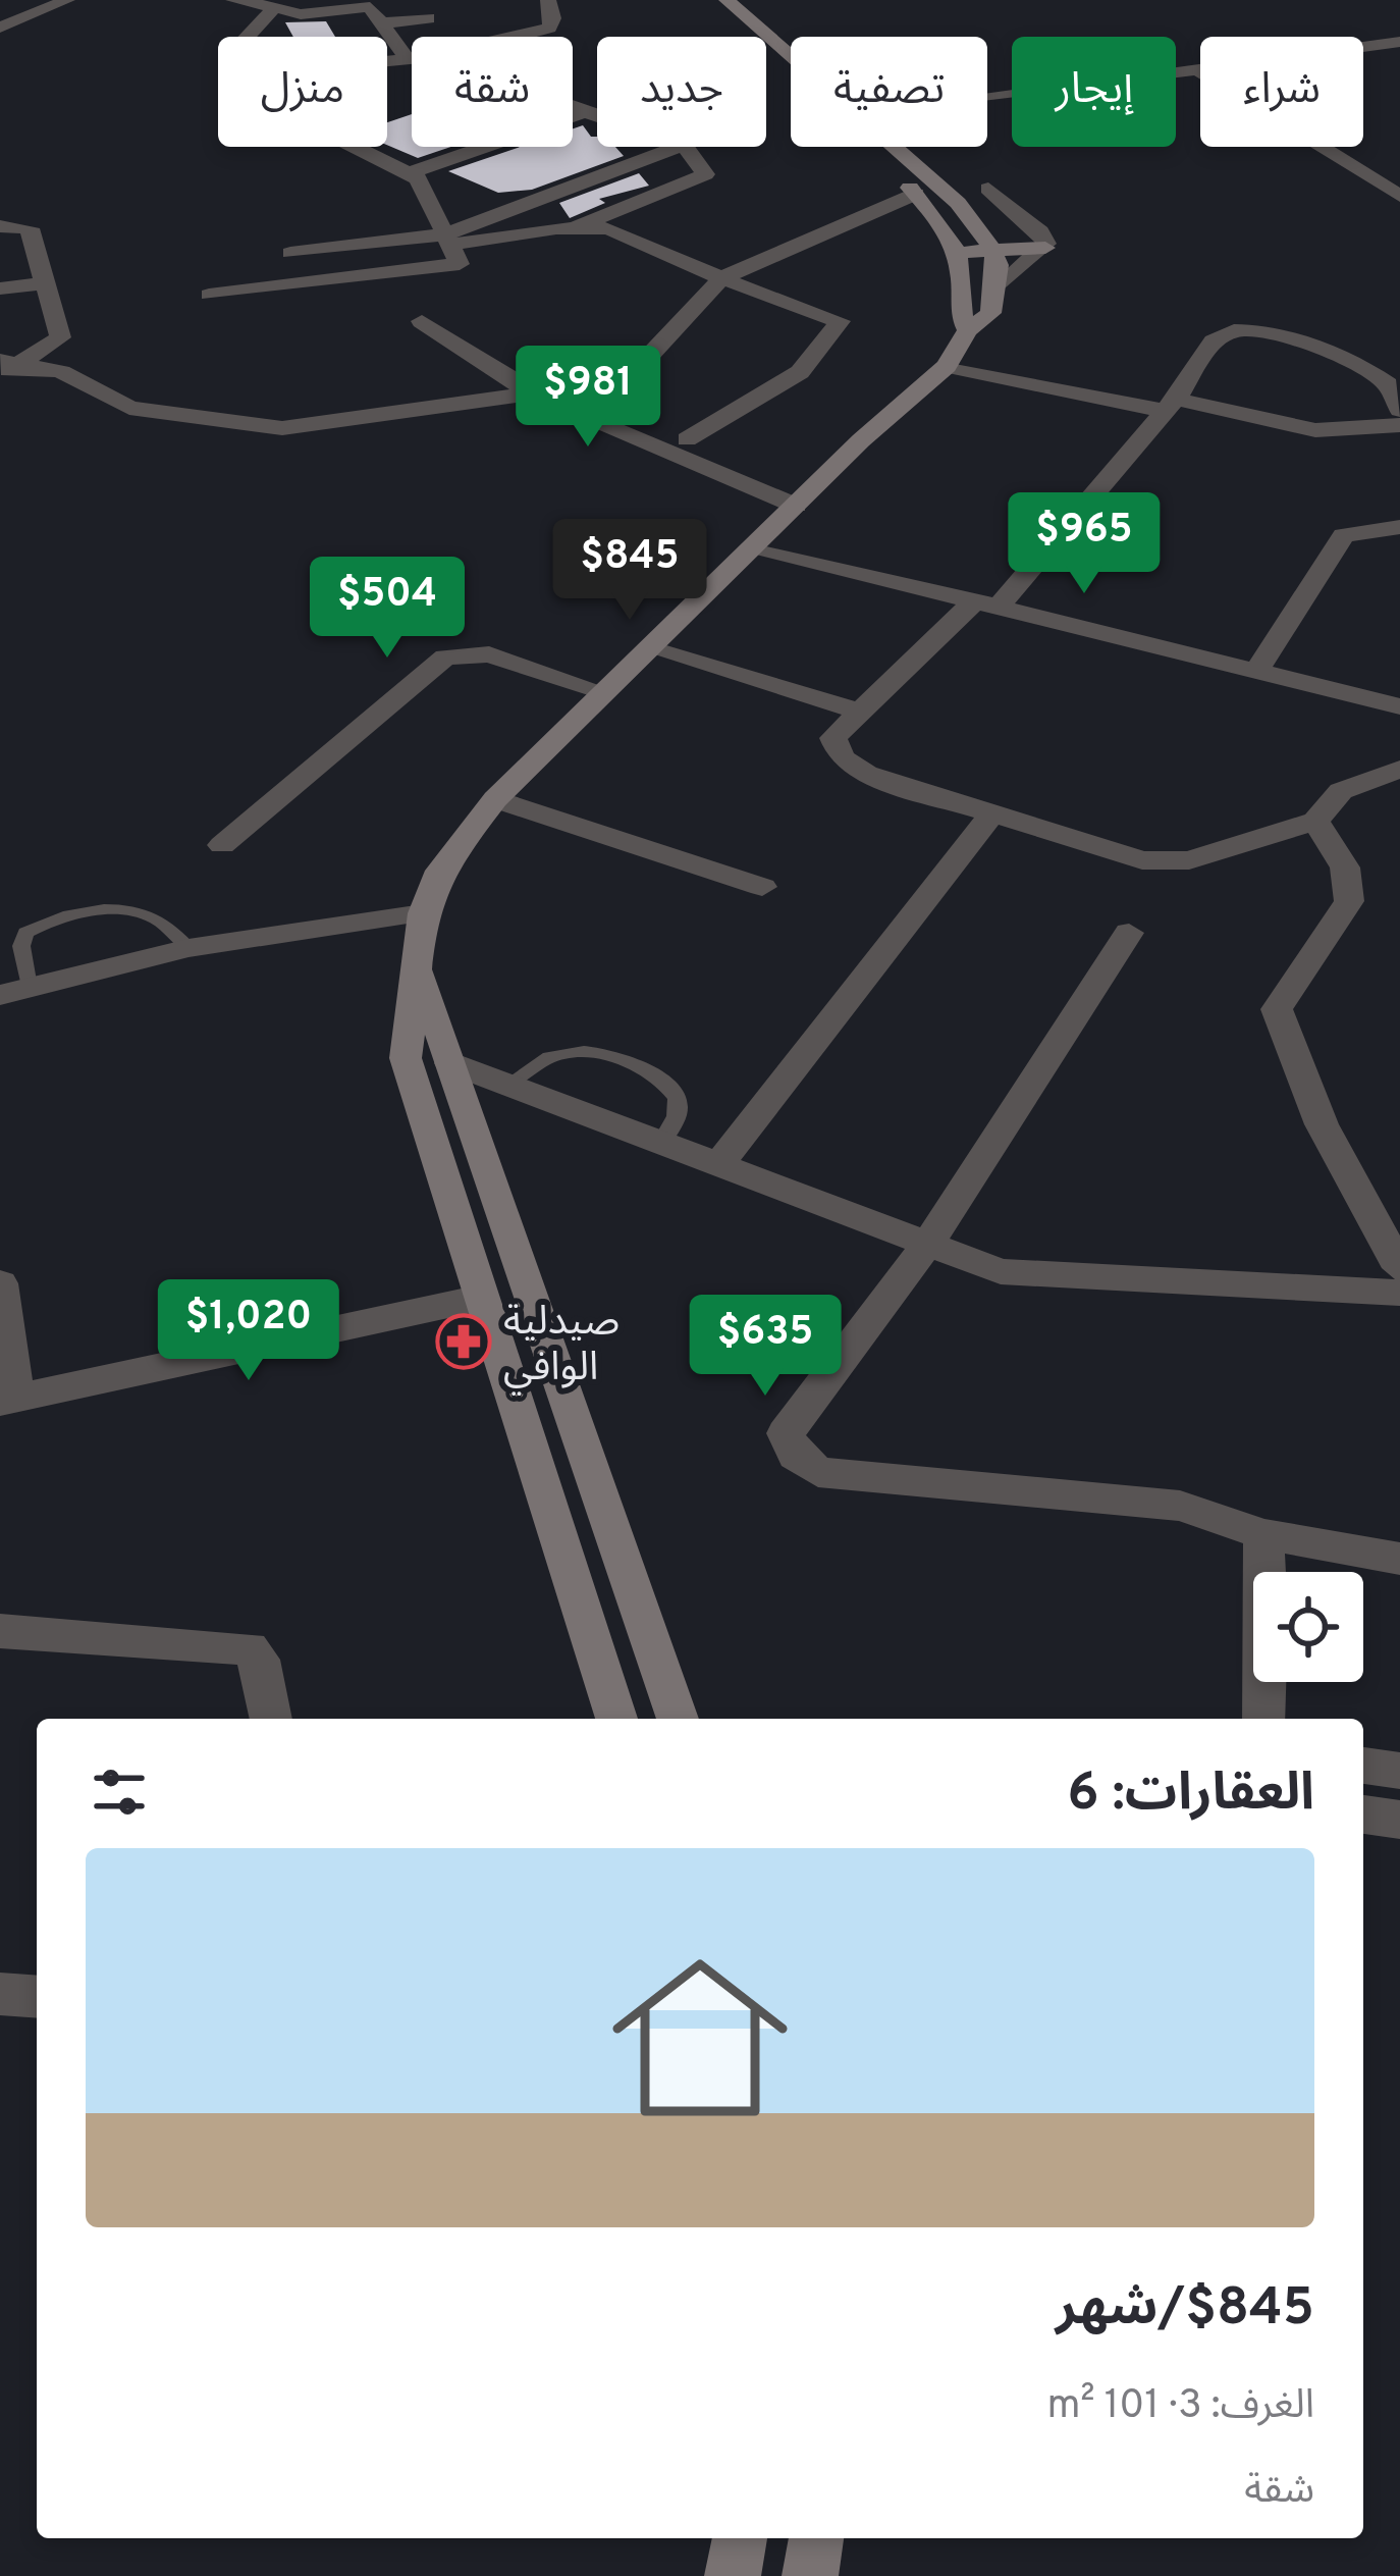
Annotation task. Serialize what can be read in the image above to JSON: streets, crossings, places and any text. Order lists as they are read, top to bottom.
{
  "places": {
    "pharmacy": ["صيدلية الوافي"]
  },
  "page": {
    "chip": [
      "شراء",
      "إيجار",
      "تصفية",
      "جديد",
      "شقة",
      "منزل"
    ],
    "price": [
      "$981",
      "$965",
      "$845",
      "$504",
      "$1,020",
      "$635"
    ],
    "heading": "العقارات: 6",
    "list": [
      {
        "name": "$845/شهر",
        "note": "الغرف: 3 · 101 m² · شقة"
      }
    ]
  }
}
